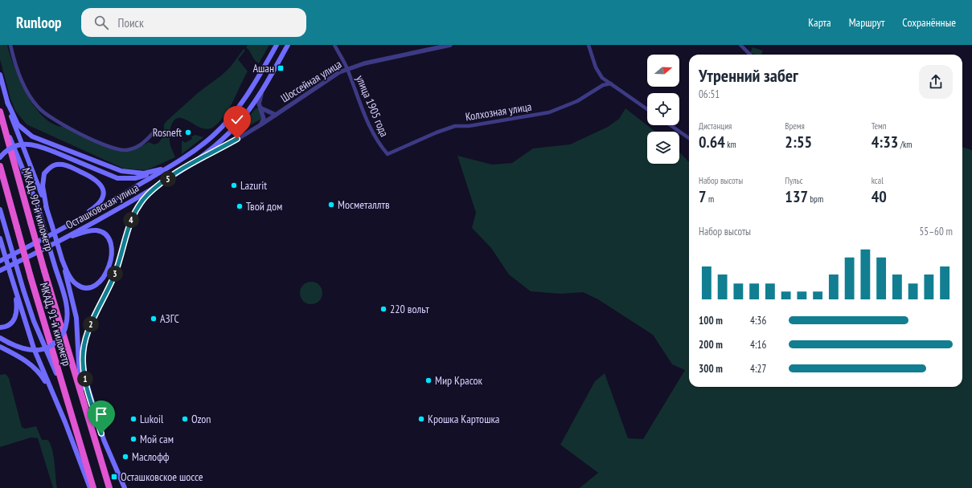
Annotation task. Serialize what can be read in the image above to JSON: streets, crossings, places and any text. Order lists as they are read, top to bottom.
{
  "streets": {
    "highway": ["МКАД, 90-й километр", "МКАД, 91-й километр"],
    "main road": ["Осташковская улица"],
    "street": ["Шоссейная улица", "улица 1905 года", "Колхозная улица"]
  },
  "crossings": [
    ["Шоссейная улица", "улица 1905 года"],
    ["Шоссейная улица", "Осташковская улица"],
    ["улица 1905 года", "Колхозная улица"],
    ["МКАД, 90-й километр", "МКАД, 91-й километр"]
  ],
  "places": {
    "transit": ["Ашан", "Осташковское шоссе"],
    "other": [
      "Rosneft",
      "Lazurit",
      "Мосметаллтв",
      "Твой дом",
      "220 вольт",
      "АЗГС",
      "Мир Красок",
      "Lukoil",
      "Ozon",
      "Крошка Картошка",
      "Мой сам",
      "Маслофф"
    ]
  },
  "north": "right",
  "page": {
    "header": "Runloop",
    "search": "Поиск",
    "nav": ["Карта", "Маршрут", "Сохранённые"],
    "heading": ["Утренний забег", "06:51"],
    "stats": [
      ["Дистанция", "0.64 km"],
      ["Время", "2:55"],
      ["Темп", "4:33 /km"],
      ["Набор высоты", "7 m"],
      ["Пульс", "137 bpm"],
      ["kcal", "40"]
    ],
    "pins": [
      "5",
      "4",
      "3",
      "2",
      "1"
    ],
    "chart": ["Набор высоты", "55–60 m"],
    "list": [
      {
        "name": "100 m",
        "note": "4:36"
      },
      {
        "name": "200 m",
        "note": "4:16"
      },
      {
        "name": "300 m",
        "note": "4:27"
      }
    ]
  }
}
